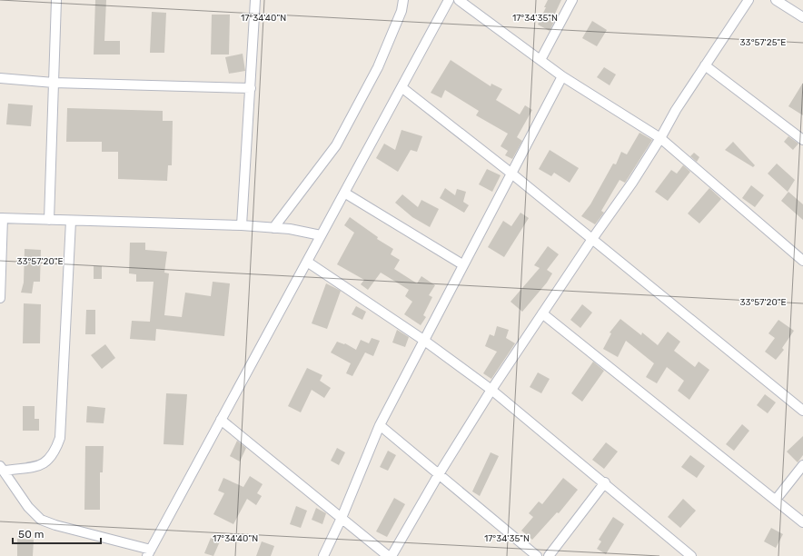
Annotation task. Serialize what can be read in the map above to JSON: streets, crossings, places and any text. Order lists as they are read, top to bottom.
{
  "scale_bar": "50 m",
  "coordinates": [
    "17°34'40\"N",
    "17°34'35\"N",
    "33°57'25\"E",
    "33°57'20\"E"
  ]
}
